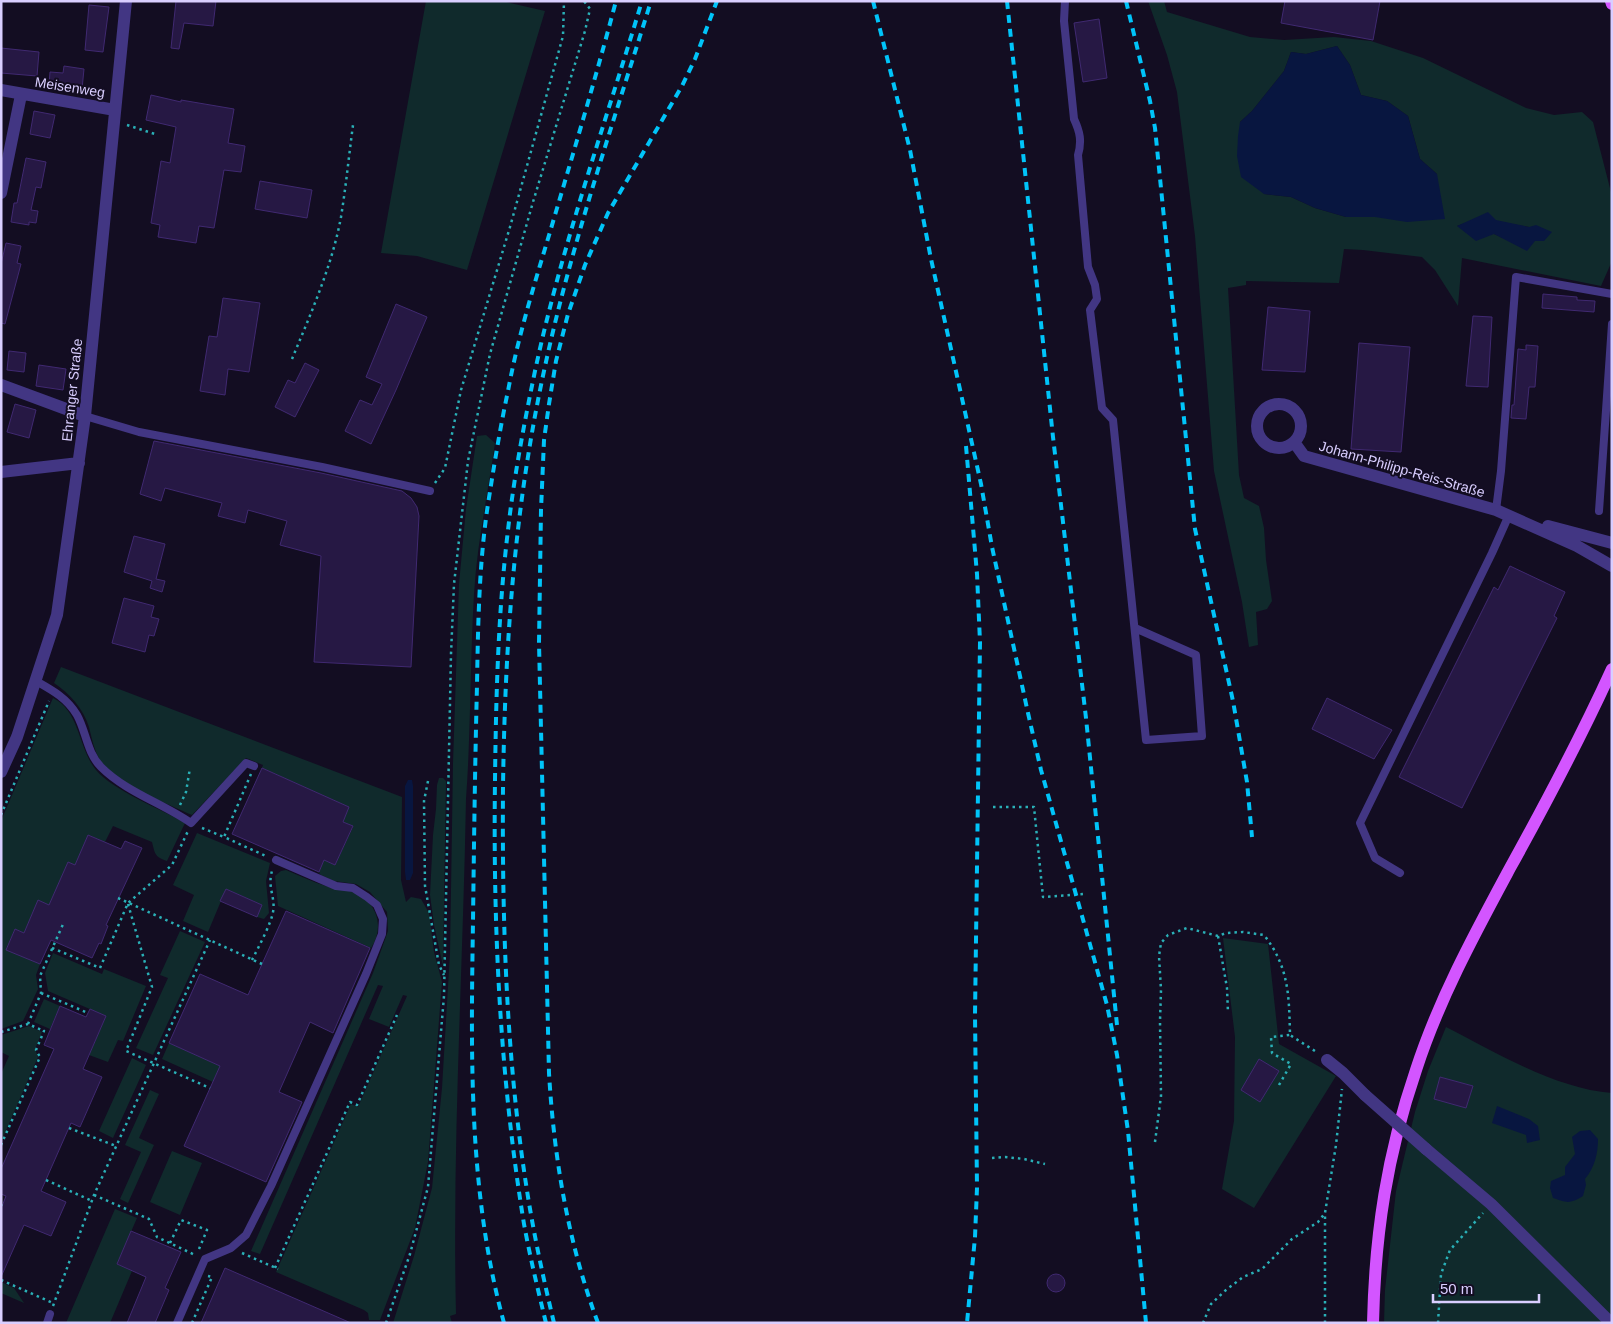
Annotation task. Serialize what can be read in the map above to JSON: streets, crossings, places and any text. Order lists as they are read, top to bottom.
{
  "streets": {
    "street": ["Meisenweg", "Ehranger Straße", "Johann-Philipp-Reis-Straße"]
  },
  "crossings": [
    ["Meisenweg", "Ehranger Straße"]
  ],
  "scale_bar": "50 m"
}
